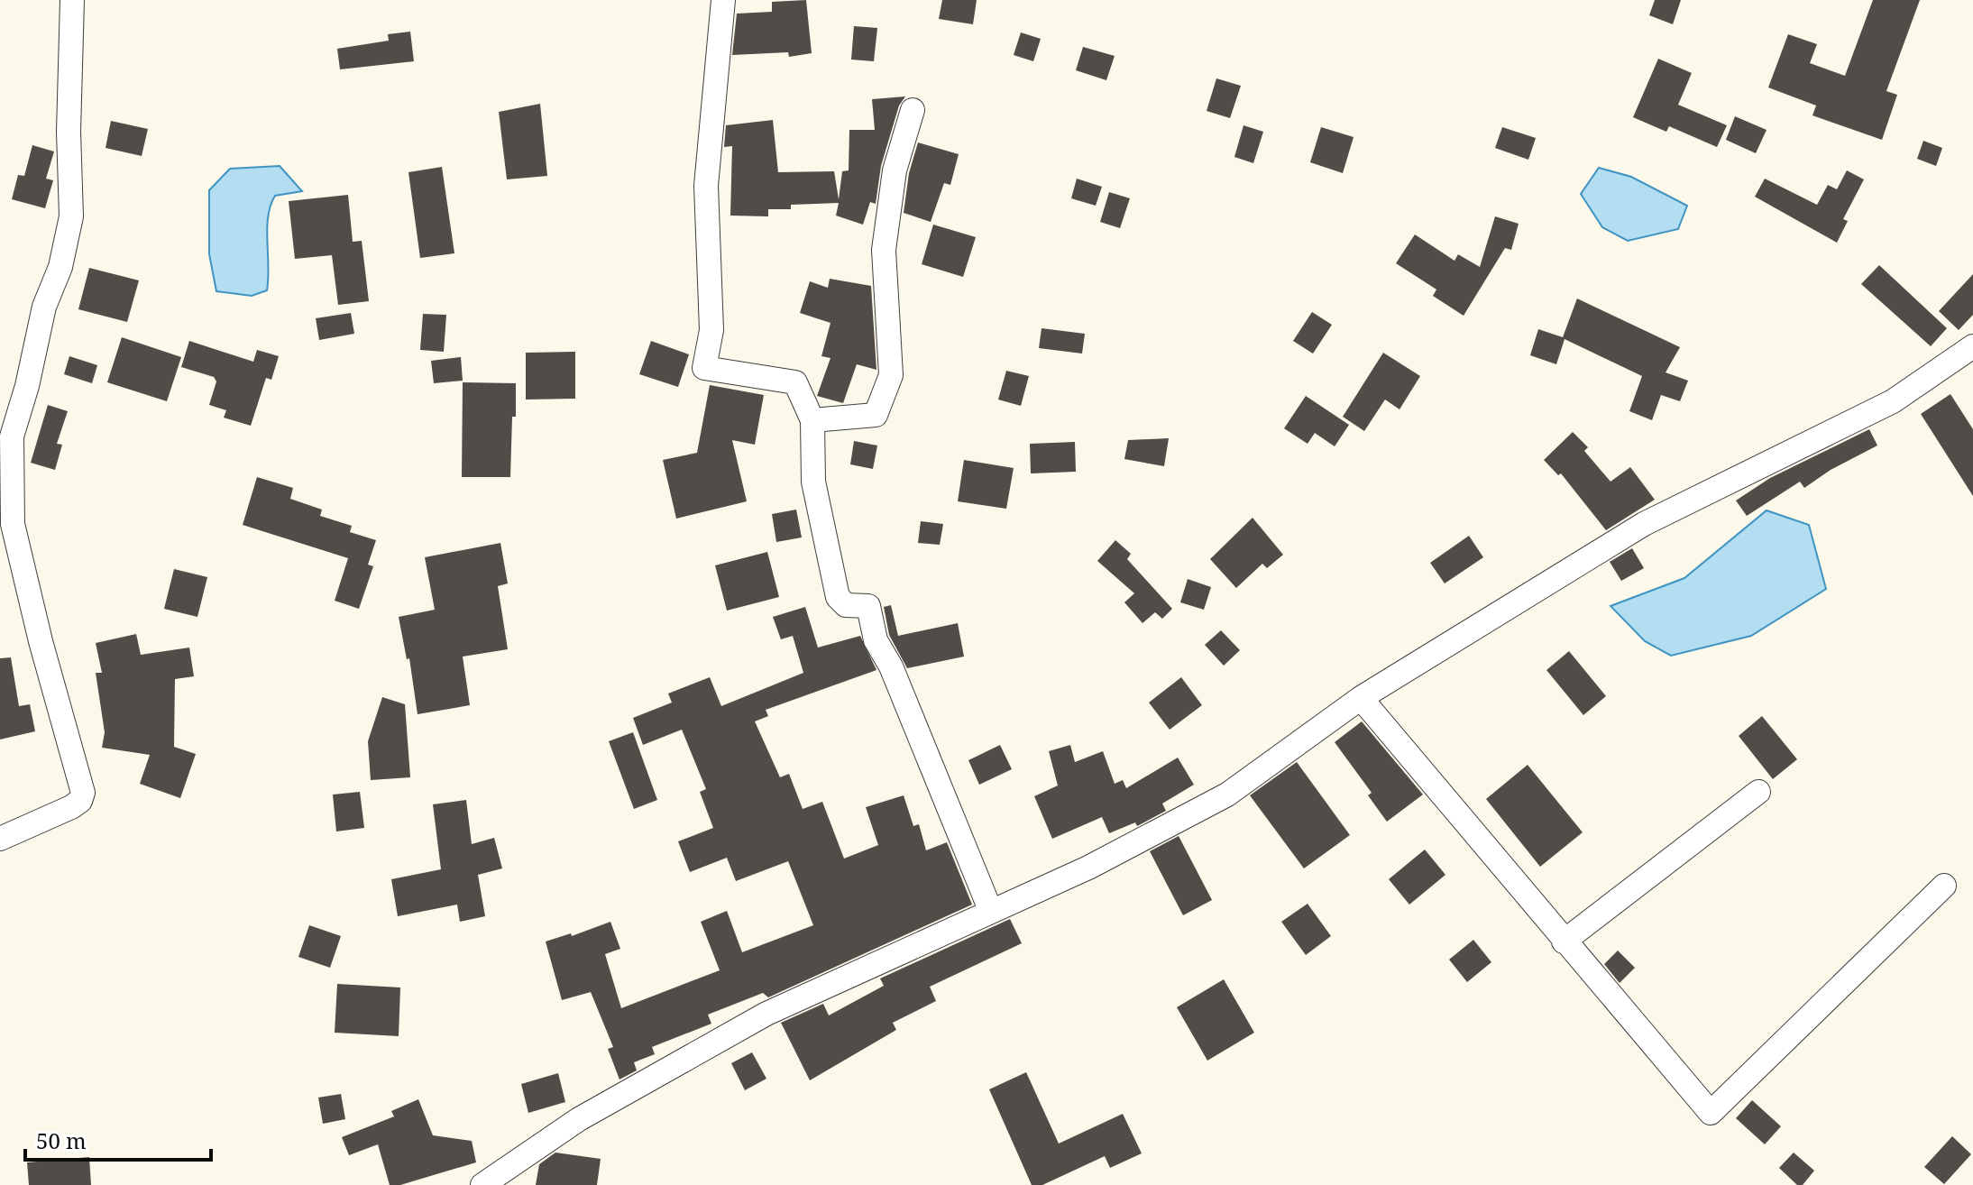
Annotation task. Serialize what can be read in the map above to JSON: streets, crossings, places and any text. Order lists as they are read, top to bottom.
{
  "scale_bar": "50 m"
}
